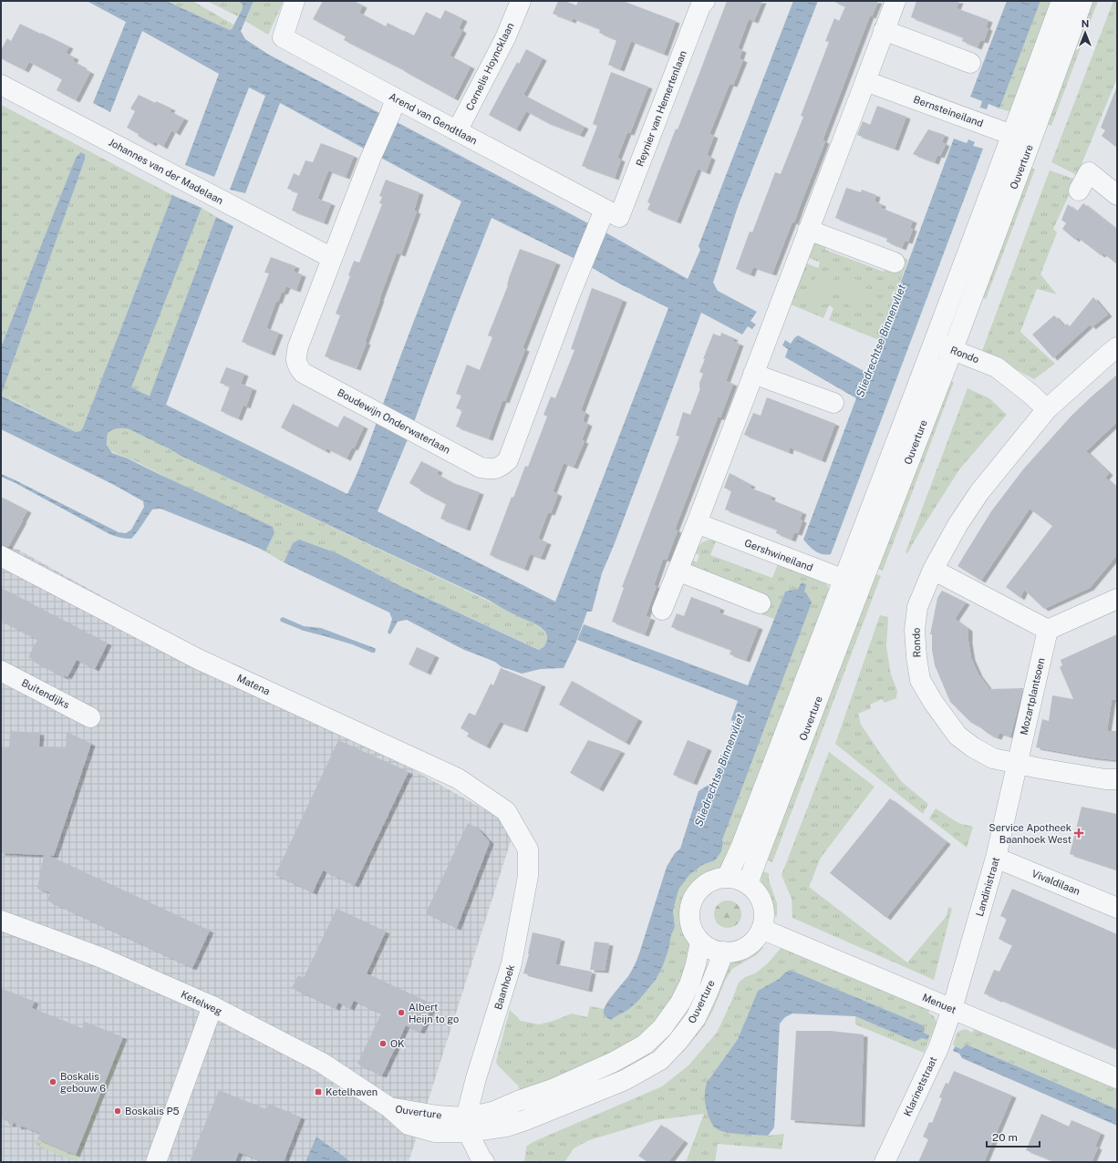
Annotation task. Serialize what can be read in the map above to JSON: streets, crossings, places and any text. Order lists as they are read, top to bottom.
{
  "streets": {
    "street": [
      "Cornelis Hoyncklaan",
      "Reynier van Hemertenlaan",
      "Bernsteineiland",
      "Arend van Gendtlaan",
      "Ouverture",
      "Johannes van der Madelaan",
      "Rondo",
      "Boudewijn Onderwaterlaan",
      "Gershwineiland",
      "Matena",
      "Buitendijks",
      "Mozartplantsoen",
      "Vivaldilaan",
      "Landinistraat",
      "Baanhoek",
      "Ketelweg",
      "Menuet",
      "Klarinetstraat"
    ]
  },
  "crossings": [
    ["Cornelis Hoyncklaan", "Arend van Gendtlaan"],
    ["Reynier van Hemertenlaan", "Arend van Gendtlaan"],
    ["Reynier van Hemertenlaan", "Boudewijn Onderwaterlaan"],
    ["Bernsteineiland", "Ouverture"],
    ["Arend van Gendtlaan", "Boudewijn Onderwaterlaan"],
    ["Ouverture", "Rondo"],
    ["Ouverture", "Gershwineiland"],
    ["Ouverture", "Baanhoek"],
    ["Ouverture", "Ketelweg"],
    ["Ouverture", "Menuet"],
    ["Johannes van der Madelaan", "Boudewijn Onderwaterlaan"],
    ["Rondo", "Mozartplantsoen"],
    ["Rondo", "Landinistraat"],
    ["Matena", "Baanhoek"],
    ["Mozartplantsoen", "Landinistraat"],
    ["Vivaldilaan", "Landinistraat"],
    ["Landinistraat", "Menuet"],
    ["Landinistraat", "Klarinetstraat"],
    ["Menuet", "Klarinetstraat"]
  ],
  "water": ["Sliedrechtse Binnenvliet"],
  "places": {
    "health": ["Service Apotheek Baanhoek West"],
    "other": [
      "Albert Heijn to go",
      "OK",
      "Boskalis gebouw 6",
      "Boskalis P5"
    ],
    "transit": ["Ketelhaven"]
  },
  "scale_bar": "20 m",
  "north": "top"
}
